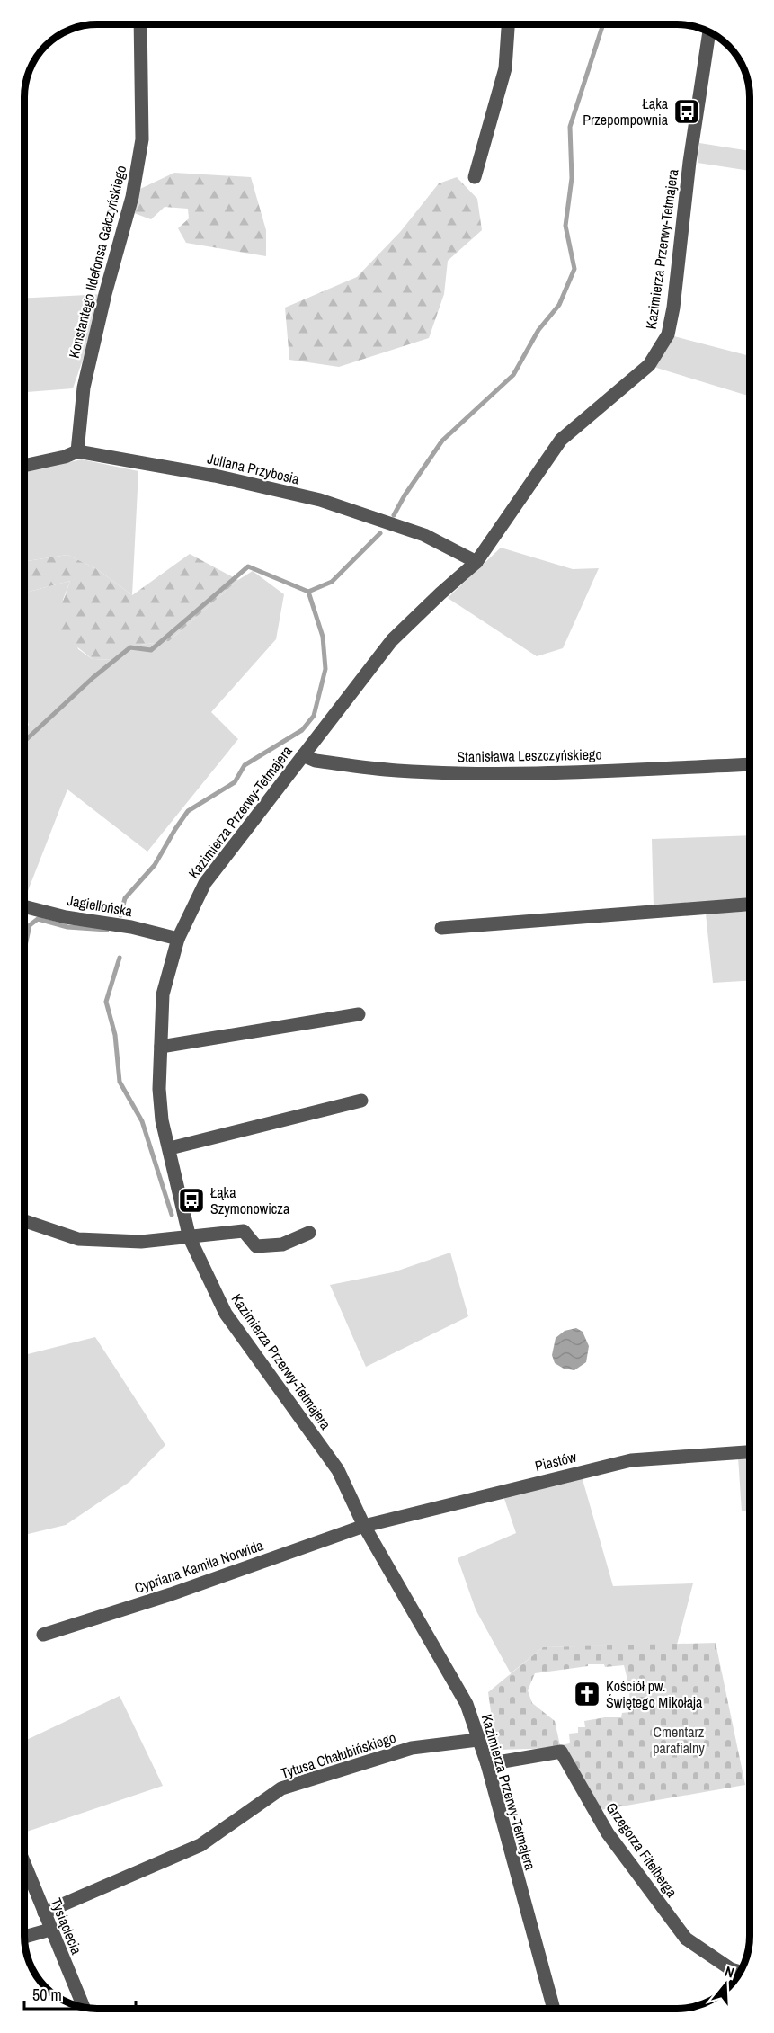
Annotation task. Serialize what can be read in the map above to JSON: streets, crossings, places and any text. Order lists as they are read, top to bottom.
{
  "streets": {
    "street": [
      "Kazimierza Przerwy-Tetmajera",
      "Konstantego Ildefonsa Gałczyńskiego",
      "Juliana Przybosia",
      "Stanisława Leszczyńskiego",
      "Jagiellońska",
      "Piastów",
      "Cypriana Kamila Norwida",
      "Tytusa Chałubińskiego",
      "Grzegorza Fitelberga",
      "Tysiąclecia"
    ]
  },
  "crossings": [
    ["Kazimierza Przerwy-Tetmajera", "Juliana Przybosia"],
    ["Kazimierza Przerwy-Tetmajera", "Stanisława Leszczyńskiego"],
    ["Kazimierza Przerwy-Tetmajera", "Jagiellońska"],
    ["Kazimierza Przerwy-Tetmajera", "Piastów"],
    ["Kazimierza Przerwy-Tetmajera", "Cypriana Kamila Norwida"],
    ["Kazimierza Przerwy-Tetmajera", "Tytusa Chałubińskiego"],
    ["Kazimierza Przerwy-Tetmajera", "Grzegorza Fitelberga"],
    ["Konstantego Ildefonsa Gałczyńskiego", "Juliana Przybosia"],
    ["Piastów", "Cypriana Kamila Norwida"],
    ["Tytusa Chałubińskiego", "Tysiąclecia"]
  ],
  "parks": ["Cmentarz parafialny"],
  "places": {
    "bus stop": ["Łąka Przepompownia", "Łąka Szymonowicza"],
    "church": ["Kościół pw. Świętego Mikołaja"]
  },
  "scale_bar": "50 m",
  "north": "top"
}
